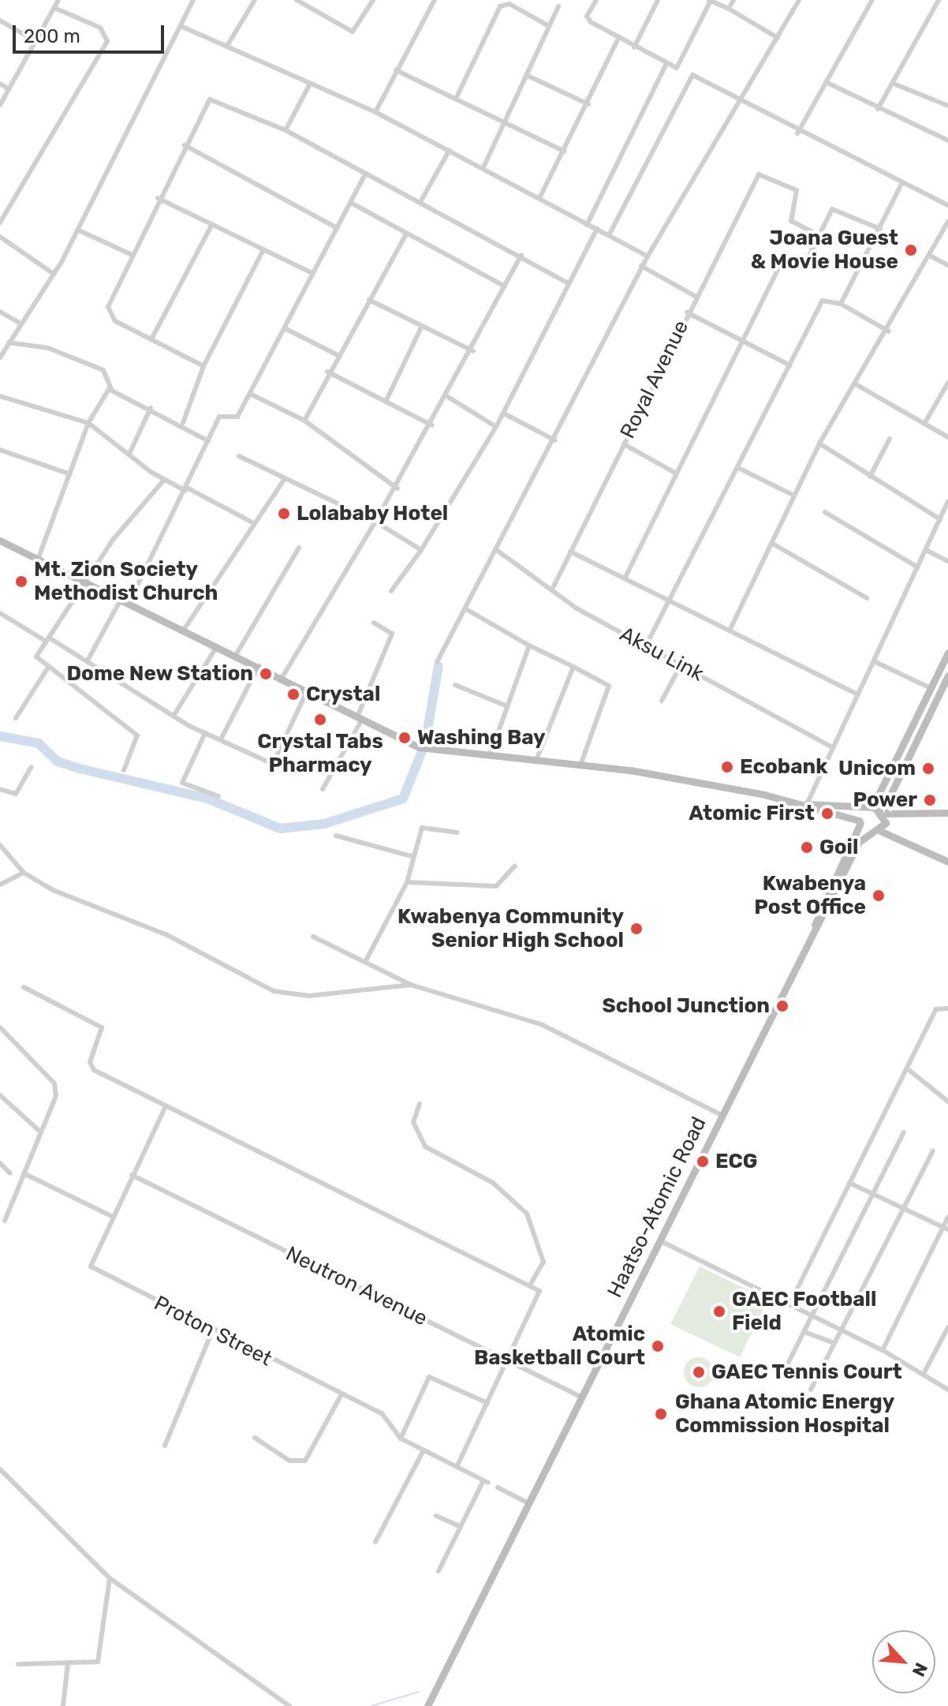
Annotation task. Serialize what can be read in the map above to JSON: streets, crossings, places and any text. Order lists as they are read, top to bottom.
{
  "streets": {
    "main road": ["Haatso-Atomic Road"],
    "street": [
      "Royal Avenue",
      "Aksu Link",
      "Neutron Avenue",
      "Proton Street"
    ]
  },
  "crossings": [
    ["Royal Avenue", "Aksu Link"],
    ["Haatso-Atomic Road", "Neutron Avenue"],
    ["Neutron Avenue", "Proton Street"]
  ],
  "places": [
    "Joana Guest & Movie House",
    "Lolababy Hotel",
    "Mt. Zion Society Methodist Church",
    "Dome New Station",
    "Crystal",
    "Crystal Tabs Pharmacy",
    "Washing Bay",
    "Ecobank",
    "Unicom",
    "Power",
    "Atomic First",
    "Goil",
    "Kwabenya Post Office",
    "Kwabenya Community Senior High School",
    "School Junction",
    "ECG",
    "GAEC Football Field",
    "Atomic Basketball Court",
    "GAEC Tennis Court",
    "Ghana Atomic Energy Commission Hospital"
  ],
  "scale_bar": "200 m",
  "north": "bottom right"
}
